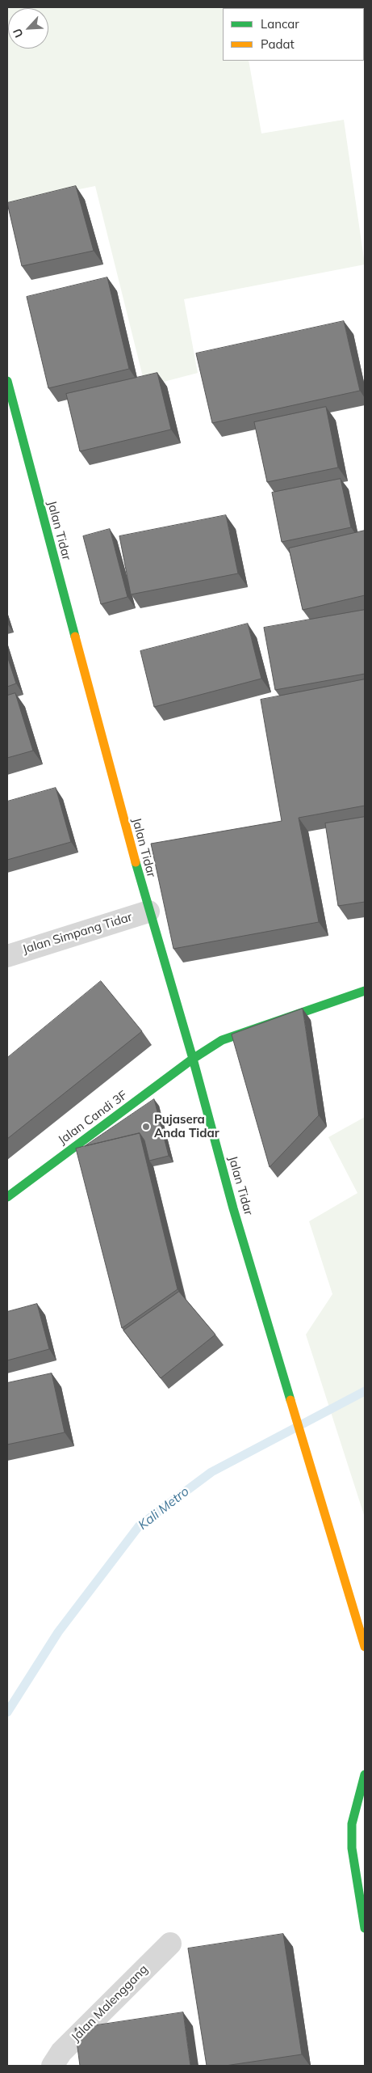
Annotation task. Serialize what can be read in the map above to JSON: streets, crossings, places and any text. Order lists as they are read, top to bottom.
{
  "streets": {
    "main road": ["Jalan Tidar", "Jalan Candi 3F"],
    "street": ["Jalan Simpang Tidar", "Jalan Malenggang"]
  },
  "crossings": [
    ["Jalan Tidar", "Jalan Simpang Tidar"],
    ["Jalan Tidar", "Jalan Candi 3F"]
  ],
  "water": ["Kali Metro"],
  "places": ["Pujasera Anda Tidar"],
  "legend": ["Lancar", "Padat"],
  "north": "bottom left"
}
